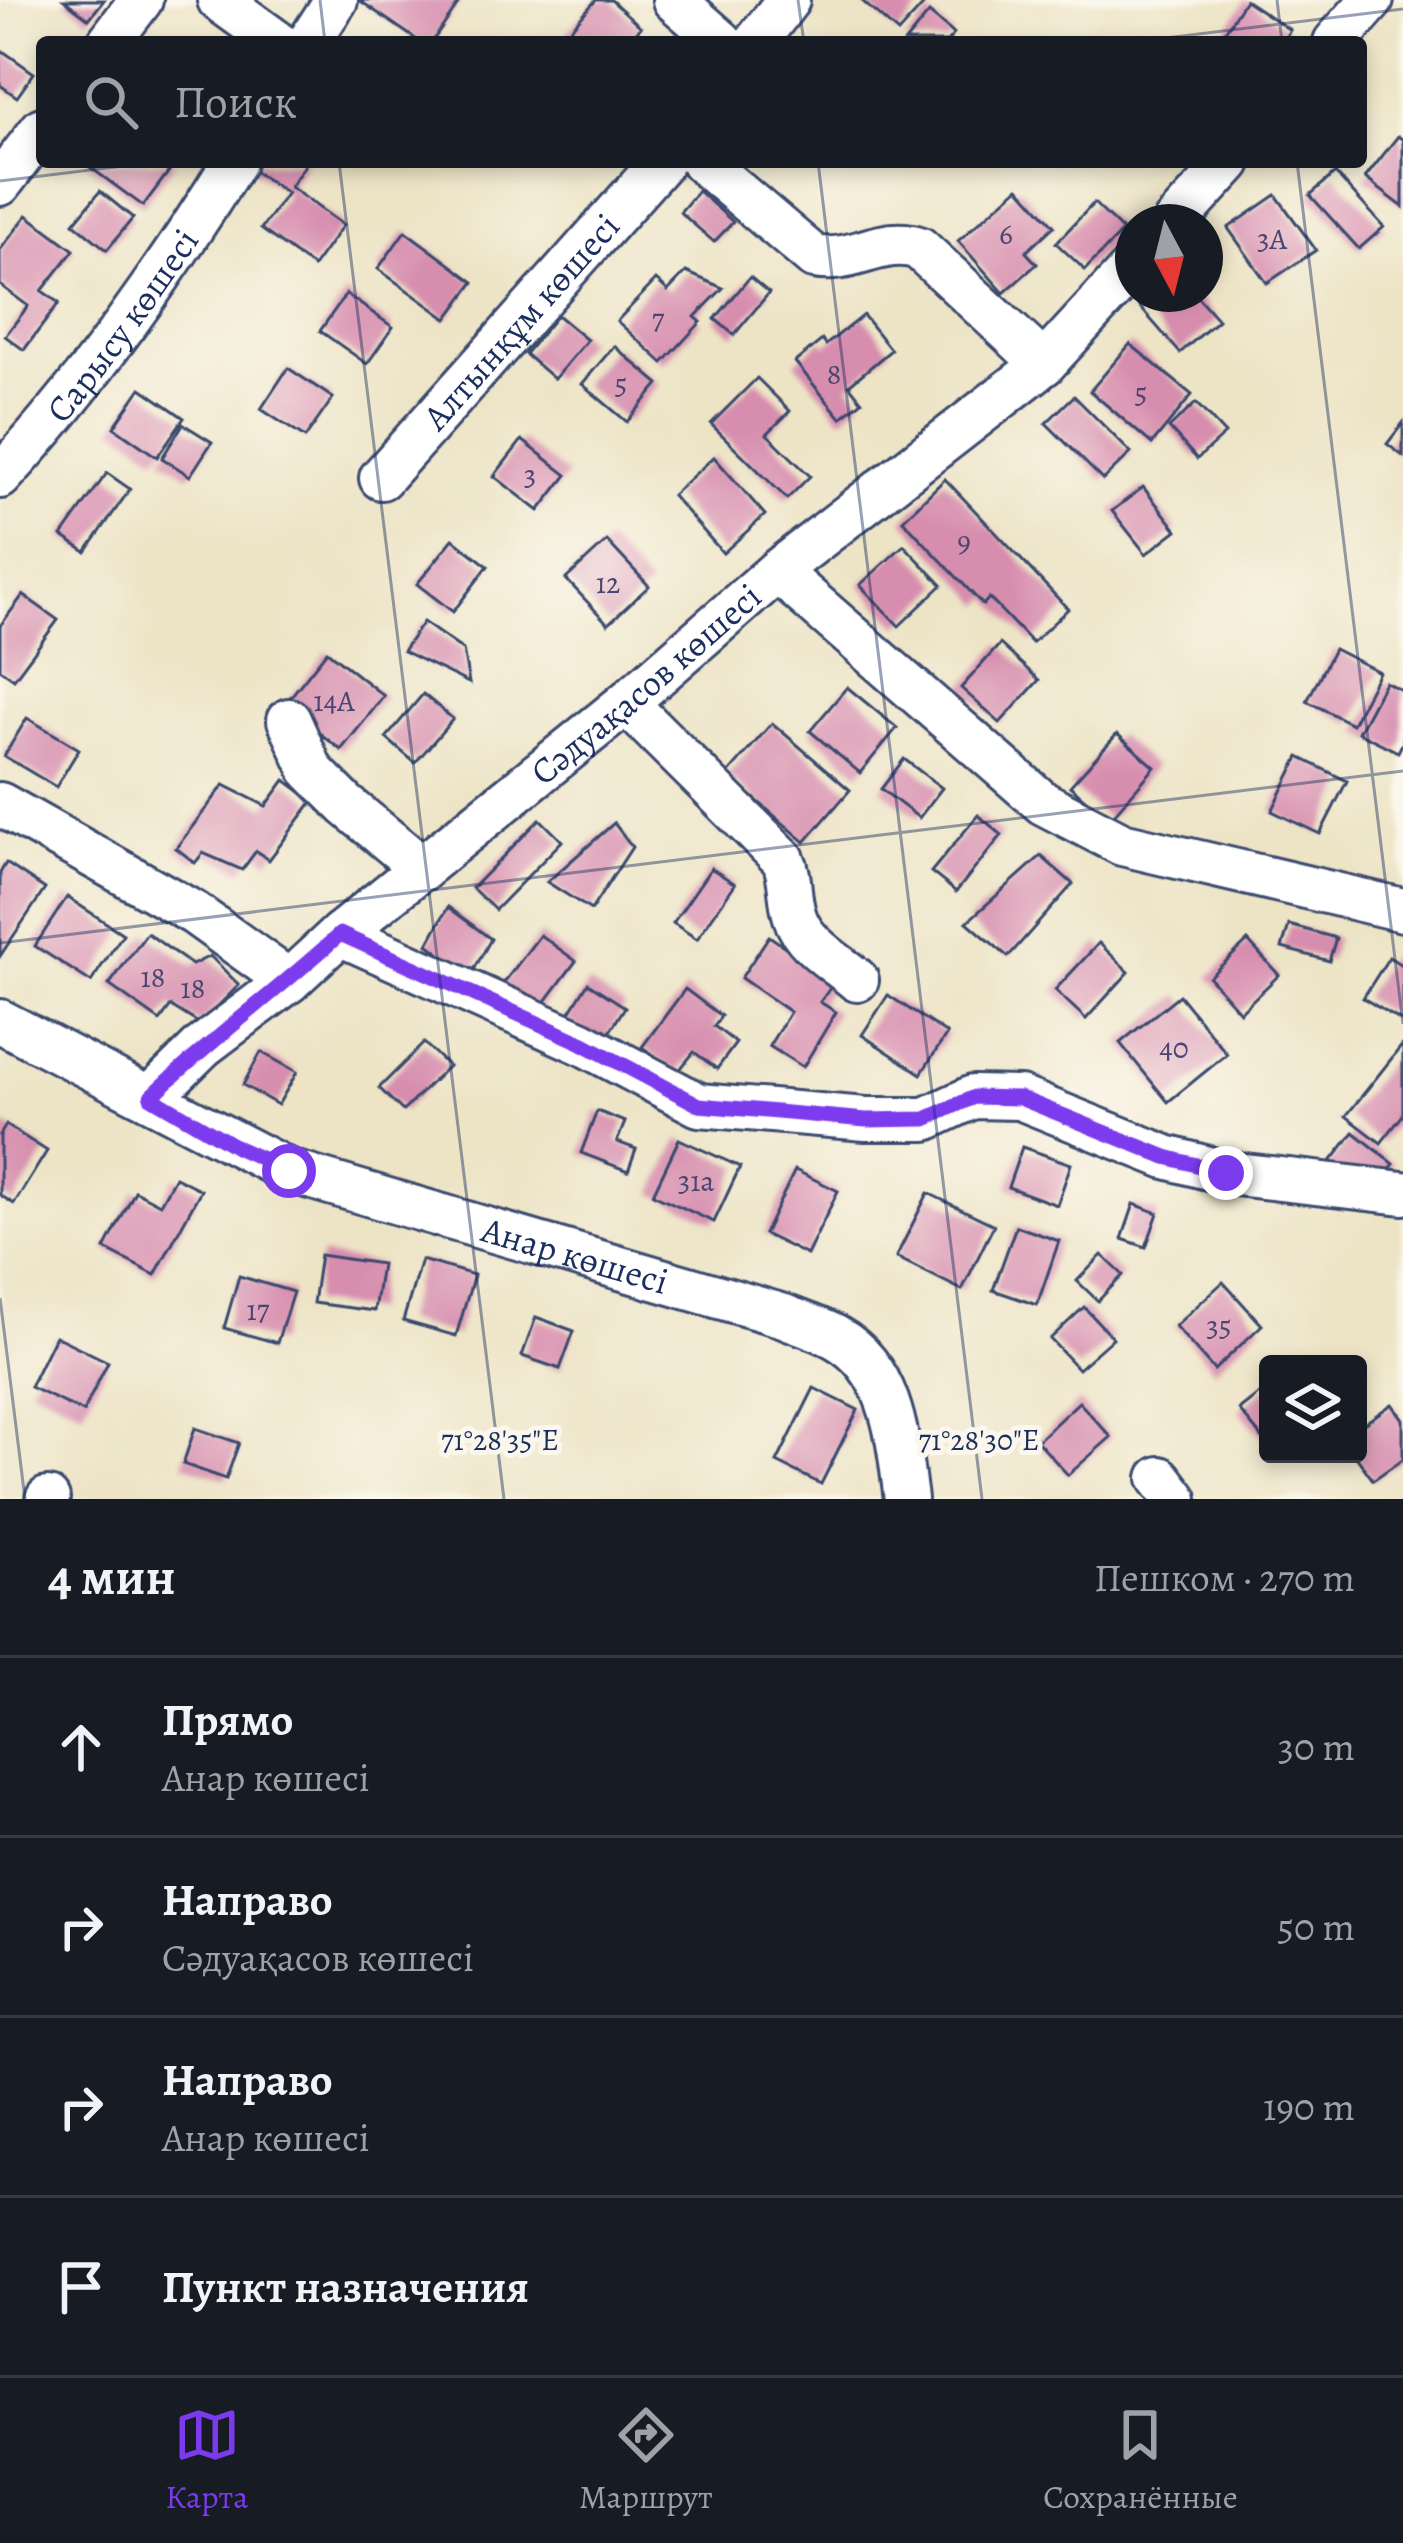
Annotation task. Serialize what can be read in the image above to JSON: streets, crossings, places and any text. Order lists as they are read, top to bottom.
{
  "streets": {
    "street": [
      "Алтынқұм көшесі",
      "Сарысу көшесі",
      "Сәдуақасов көшесі",
      "Анар көшесі"
    ]
  },
  "crossings": [
    ["Сәдуақасов көшесі", "Анар көшесі"]
  ],
  "house_numbers": [
    "6",
    "3А",
    "7",
    "8",
    "5",
    "5",
    "3",
    "9",
    "12",
    "14А",
    "18",
    "18",
    "40",
    "31а",
    "17",
    "35"
  ],
  "north": "bottom",
  "page": {
    "search": "Поиск",
    "heading": ["4 мин", "Пешком · 270 m"],
    "list": [
      ["Прямо", "Анар көшесі", "30 m"],
      ["Направо", "Сәдуақасов көшесі", "50 m"],
      ["Направо", "Анар көшесі", "190 m"],
      "Пункт назначения"
    ],
    "nav": ["Карта", "Маршрут", "Сохранённые"]
  },
  "coordinates": ["71°28'35\"E", "71°28'30\"E"]
}
